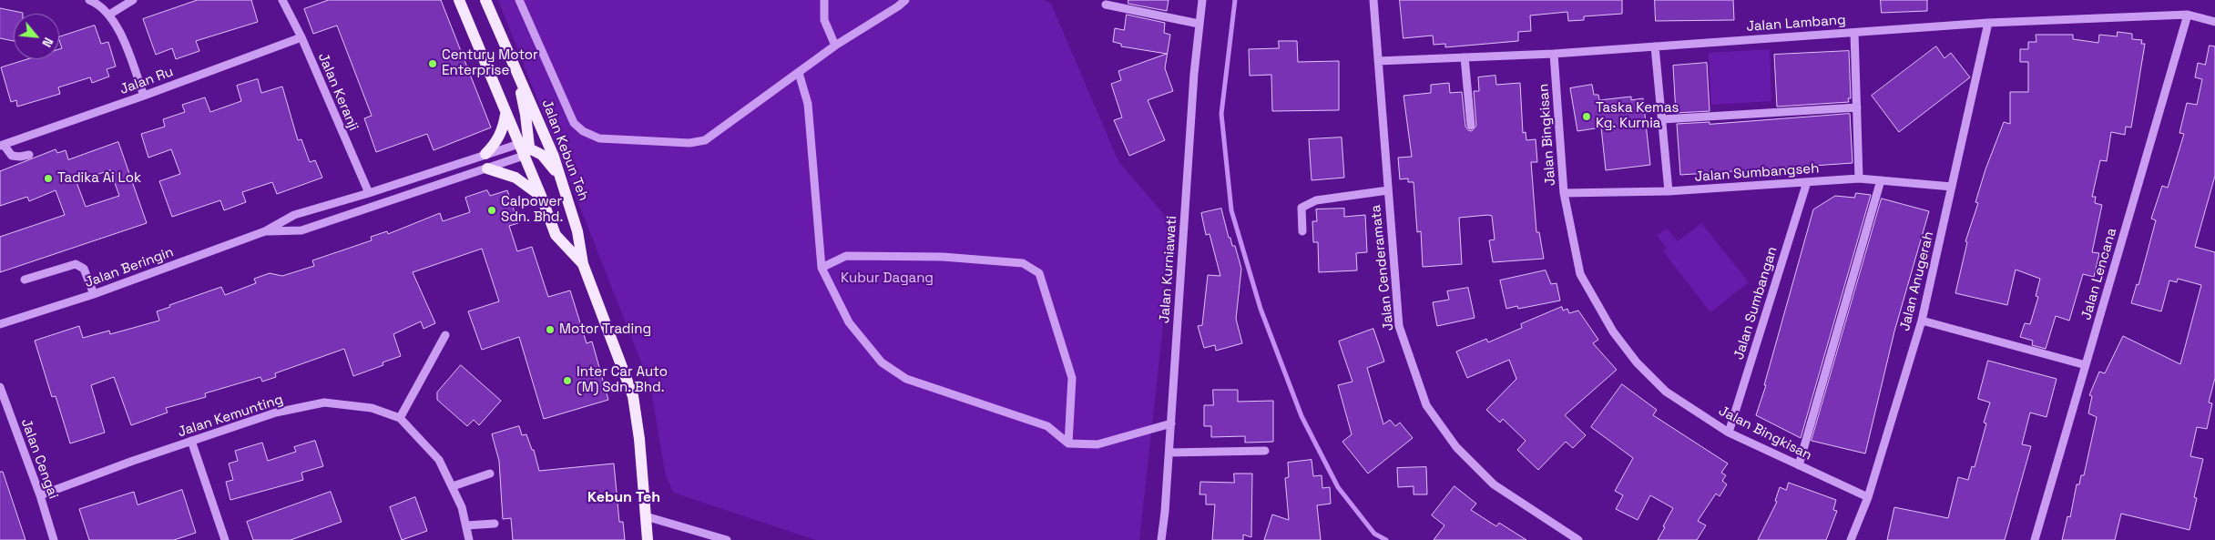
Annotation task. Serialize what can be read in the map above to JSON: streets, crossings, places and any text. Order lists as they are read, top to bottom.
{
  "streets": {
    "main road": ["Jalan Kebun Teh"],
    "street": [
      "Jalan Lambang",
      "Jalan Ru",
      "Jalan Keranji",
      "Jalan Bingkisan",
      "Jalan Sumbangseh",
      "Jalan Beringin",
      "Jalan Cenderamata",
      "Jalan Kurniawati",
      "Jalan Lencana",
      "Jalan Anugerah",
      "Jalan Sumbangan",
      "Jalan Kemunting",
      "Jalan Cengai"
    ]
  },
  "crossings": [
    ["Jalan Lambang", "Jalan Bingkisan"],
    ["Jalan Lambang", "Jalan Cenderamata"],
    ["Jalan Lambang", "Jalan Lencana"],
    ["Jalan Lambang", "Jalan Anugerah"],
    ["Jalan Ru", "Jalan Keranji"],
    ["Jalan Keranji", "Jalan Beringin"],
    ["Jalan Bingkisan", "Jalan Sumbangseh"],
    ["Jalan Bingkisan", "Jalan Anugerah"],
    ["Jalan Bingkisan", "Jalan Sumbangan"],
    ["Jalan Kebun Teh", "Jalan Beringin"],
    ["Jalan Sumbangseh", "Jalan Anugerah"],
    ["Jalan Sumbangseh", "Jalan Sumbangan"],
    ["Jalan Kemunting", "Jalan Cengai"]
  ],
  "districts": ["Kebun Teh"],
  "parks": ["Kubur Dagang"],
  "places": [
    "Century Motor Enterprise",
    "Taska Kemas Kg. Kurnia",
    "Tadika Ai Lok",
    "Calpower Sdn. Bhd.",
    "Motor Trading",
    "Inter Car Auto (M) Sdn. Bhd."
  ],
  "north": "bottom right"
}
